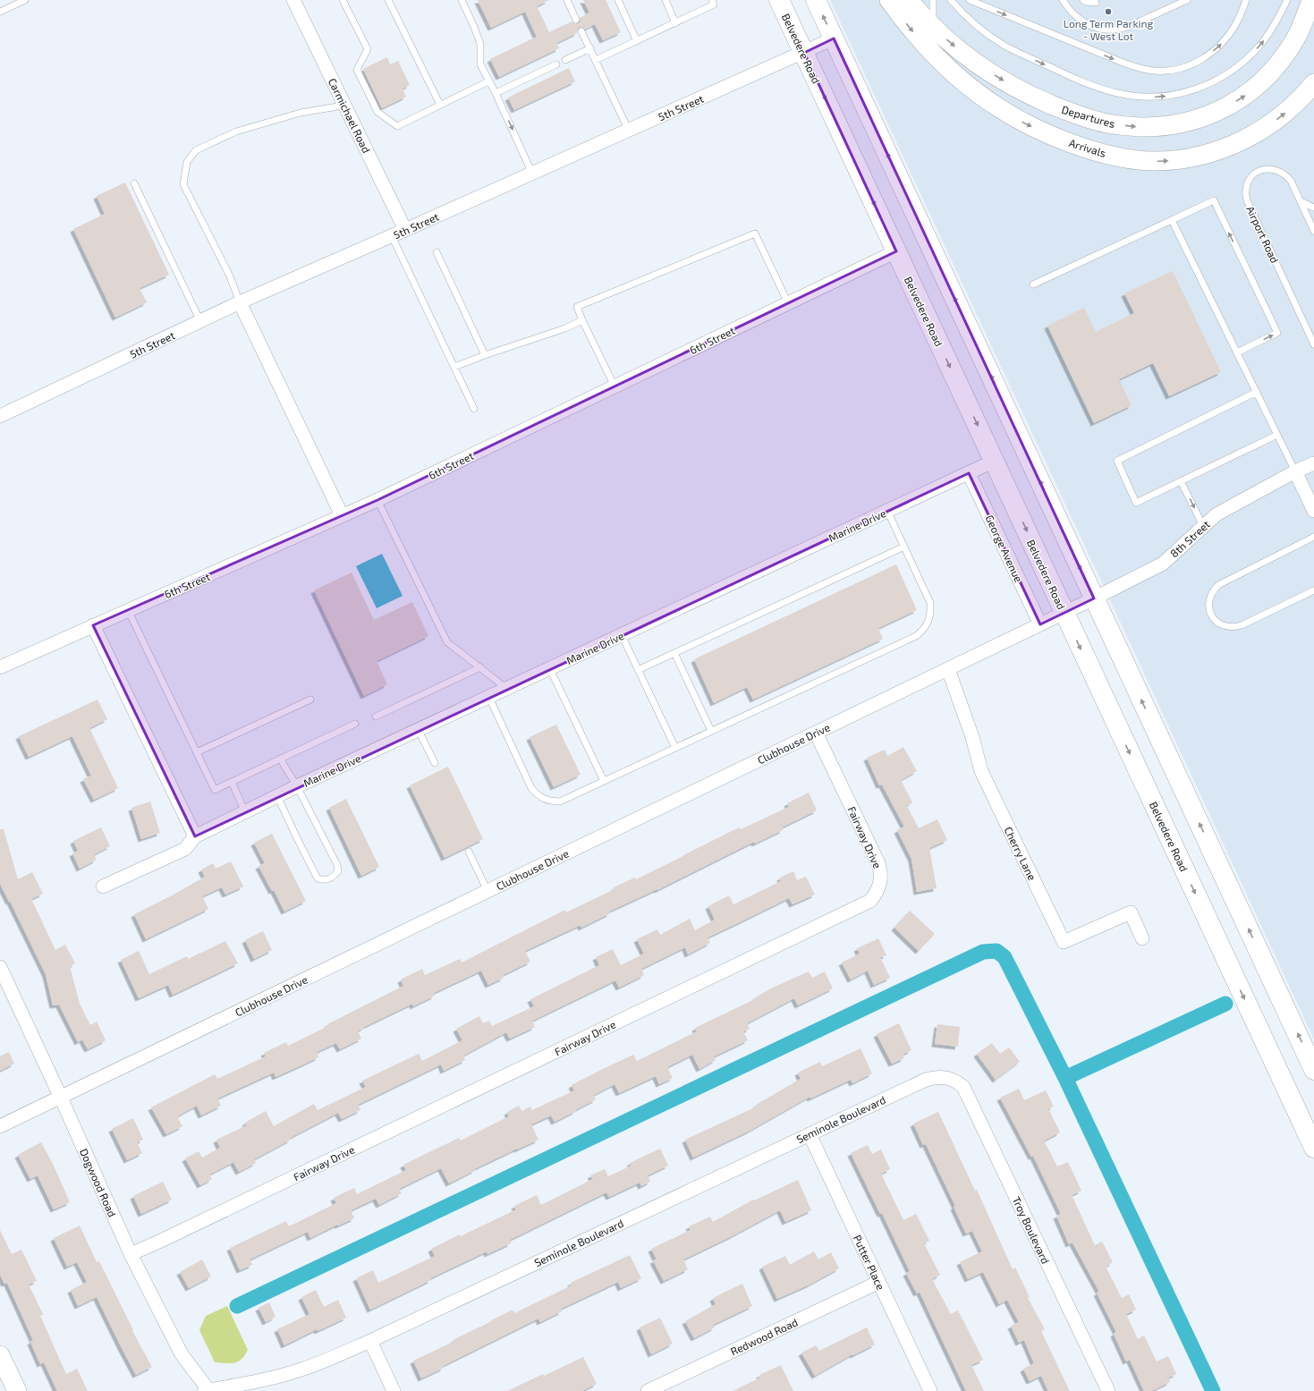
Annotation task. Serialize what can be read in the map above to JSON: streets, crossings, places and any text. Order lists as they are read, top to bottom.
{
  "streets": {
    "main road": ["Belvedere Road"],
    "street": [
      "5th Street",
      "Carmichael Road",
      "Departures",
      "Arrivals",
      "6th Street",
      "Marine Drive",
      "8th Street",
      "George Avenue",
      "Clubhouse Drive",
      "Fairway Drive",
      "Cherry Lane",
      "Seminole Boulevard",
      "Dogwood Road",
      "Troy Boulevard",
      "Putter Place",
      "Redwood Road"
    ],
    "lane": ["Airport Road"]
  },
  "crossings": [
    ["Belvedere Road", "5th Street"],
    ["Belvedere Road", "6th Street"],
    ["Belvedere Road", "Marine Drive"],
    ["Belvedere Road", "8th Street"],
    ["Belvedere Road", "Clubhouse Drive"],
    ["5th Street", "Carmichael Road"],
    ["Marine Drive", "George Avenue"],
    ["8th Street", "Clubhouse Drive"],
    ["George Avenue", "Clubhouse Drive"],
    ["Clubhouse Drive", "Fairway Drive"],
    ["Clubhouse Drive", "Cherry Lane"],
    ["Clubhouse Drive", "Dogwood Road"],
    ["Fairway Drive", "Dogwood Road"],
    ["Seminole Boulevard", "Dogwood Road"],
    ["Seminole Boulevard", "Troy Boulevard"],
    ["Seminole Boulevard", "Putter Place"],
    ["Putter Place", "Redwood Road"]
  ],
  "one_way": ["Departures", "Arrivals"],
  "places": ["Long Term Parking - West Lot"]
}
